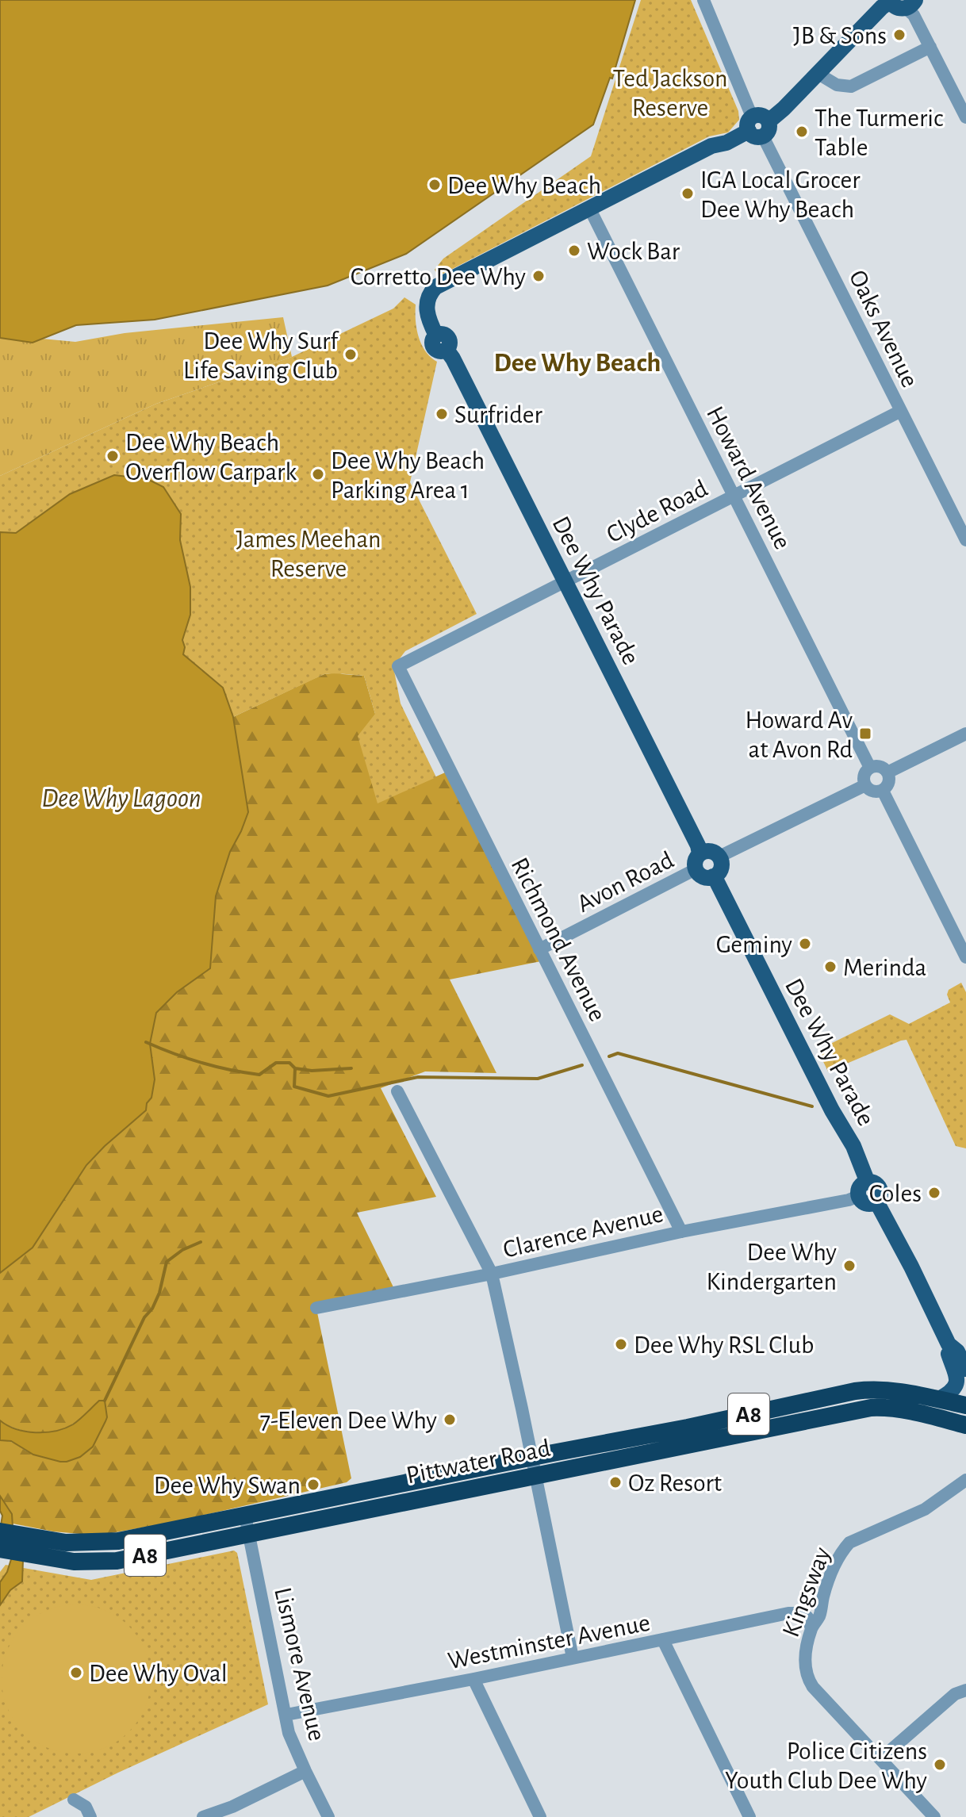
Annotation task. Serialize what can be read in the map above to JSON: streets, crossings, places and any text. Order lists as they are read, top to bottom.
{
  "streets": {
    "highway": ["A8", "Pittwater Road"],
    "main road": ["Dee Why Parade"],
    "street": [
      "Oaks Avenue",
      "Howard Avenue",
      "Clyde Road",
      "Avon Road",
      "Richmond Avenue",
      "Clarence Avenue",
      "Kingsway",
      "Westminster Avenue",
      "Lismore Avenue"
    ]
  },
  "crossings": [
    ["Oaks Avenue", "Clyde Road"],
    ["Howard Avenue", "Clyde Road"],
    ["Howard Avenue", "Dee Why Parade"],
    ["Clyde Road", "Dee Why Parade"],
    ["Clyde Road", "Richmond Avenue"],
    ["Dee Why Parade", "Avon Road"],
    ["Dee Why Parade", "Clarence Avenue"],
    ["Avon Road", "Richmond Avenue"],
    ["Richmond Avenue", "Clarence Avenue"],
    ["Pittwater Road", "Lismore Avenue"],
    ["Kingsway", "Westminster Avenue"],
    ["Westminster Avenue", "Lismore Avenue"]
  ],
  "districts": ["Dee Why Beach"],
  "water": ["Dee Why Lagoon"],
  "parks": ["Ted Jackson Reserve", "James Meehan Reserve"],
  "places": {
    "other": [
      "JB & Sons",
      "The Turmeric Table",
      "Dee Why Beach",
      "IGA Local Grocer Dee Why Beach",
      "Wock Bar",
      "Corretto Dee Why",
      "Dee Why Surf Life Saving Club",
      "Surfrider",
      "Dee Why Beach Overflow Carpark",
      "Dee Why Beach Parking Area 1",
      "Geminy",
      "Merinda",
      "Coles",
      "Dee Why Kindergarten",
      "Dee Why RSL Club",
      "7-Eleven Dee Why",
      "Oz Resort",
      "Dee Why Swan",
      "Dee Why Oval",
      "Police Citizens Youth Club Dee Why"
    ],
    "transit": ["Howard Av at Avon Rd"]
  }
}
